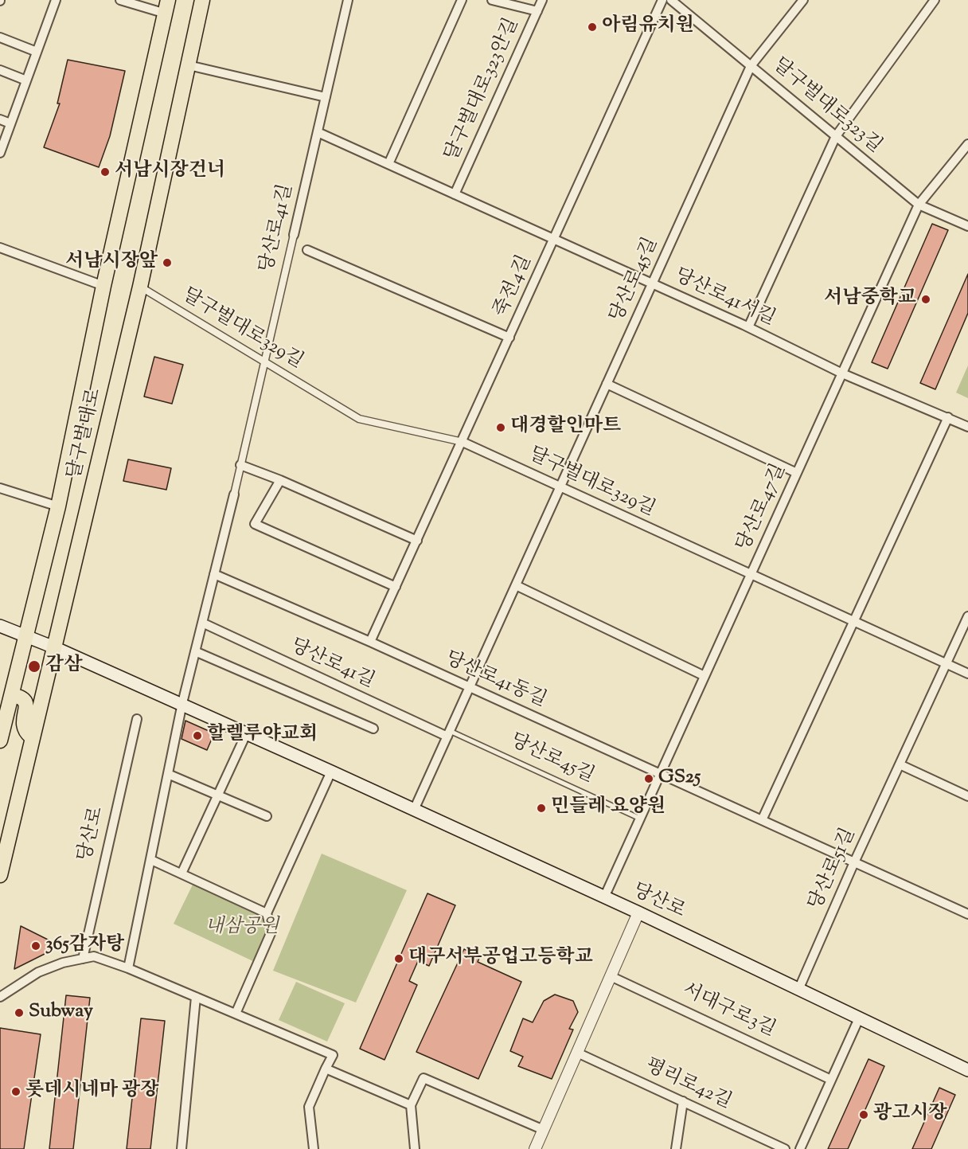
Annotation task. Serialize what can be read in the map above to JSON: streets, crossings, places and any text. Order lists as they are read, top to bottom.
{
  "streets": {
    "main road": ["달구벌대로", "당산로"],
    "street": [
      "달구벌대로323안길",
      "달구벌대로323길",
      "당산로41길",
      "당산로45길",
      "죽전4길",
      "당산로41서길",
      "달구벌대로329길",
      "당산로47길",
      "당산로41동길",
      "당산로51길",
      "서대구로3길",
      "평리로42길"
    ]
  },
  "crossings": [
    ["달구벌대로323안길", "당산로41서길"],
    ["달구벌대로323길", "당산로45길"],
    ["달구벌대로323길", "당산로47길"],
    ["당산로41길", "당산로45길"],
    ["당산로41길", "죽전4길"],
    ["당산로41길", "당산로41서길"],
    ["당산로41길", "달구벌대로329길"],
    ["당산로41길", "당산로41동길"],
    ["당산로41길", "당산로"],
    ["당산로45길", "당산로41서길"],
    ["당산로45길", "달구벌대로329길"],
    ["당산로45길", "당산로47길"],
    ["당산로45길", "당산로41동길"],
    ["당산로45길", "당산로"],
    ["죽전4길", "당산로41서길"],
    ["죽전4길", "달구벌대로329길"],
    ["죽전4길", "당산로41동길"],
    ["당산로41서길", "당산로47길"],
    ["달구벌대로329길", "달구벌대로"],
    ["달구벌대로329길", "당산로47길"],
    ["달구벌대로329길", "당산로51길"],
    ["달구벌대로", "당산로"],
    ["당산로47길", "당산로41동길"],
    ["당산로47길", "당산로"],
    ["당산로41동길", "당산로51길"],
    ["당산로", "당산로51길"]
  ],
  "parks": ["내삼공원"],
  "places": [
    "아림유치원",
    "서남시장건너",
    "서남시장앞",
    "서남중학교",
    "대경할인마트",
    "감삼",
    "할렐루야교회",
    "GS25",
    "민들레 요양원",
    "365감자탕",
    "대구서부공업고등학교",
    "Subway",
    "롯데시네마 광장",
    "광고시장"
  ]
}
